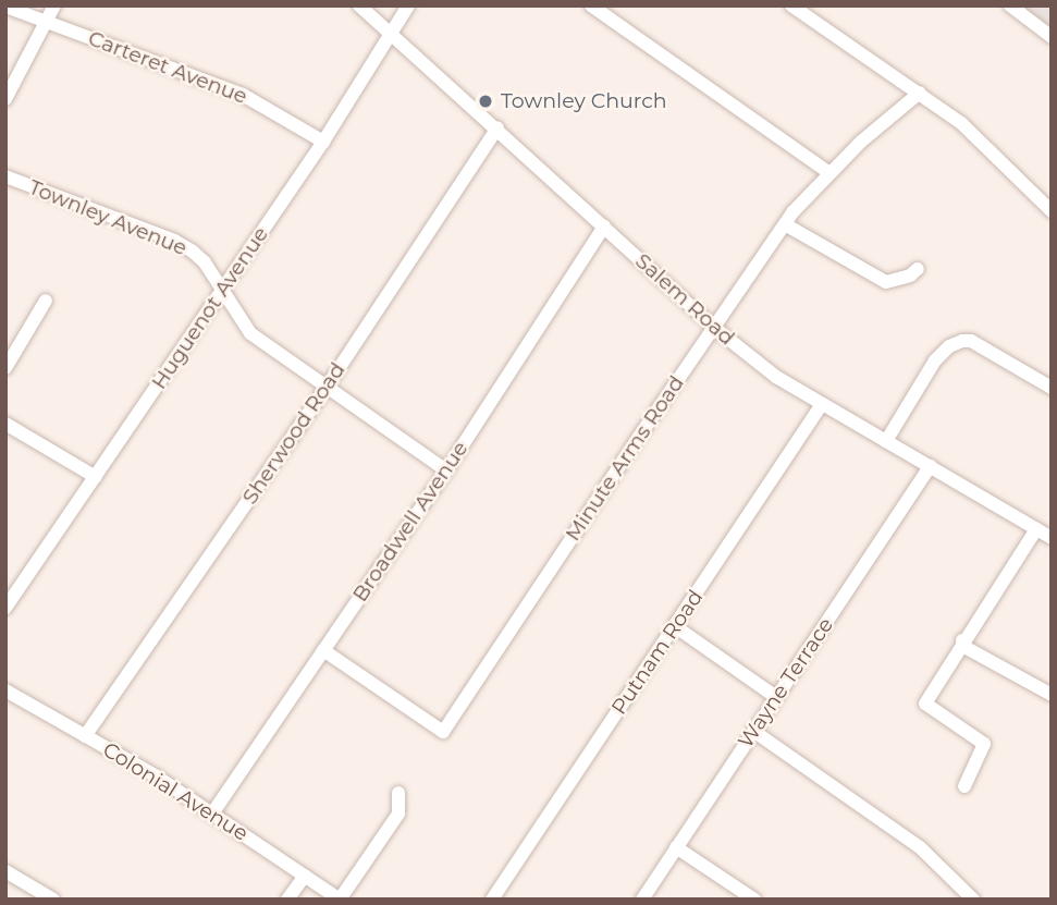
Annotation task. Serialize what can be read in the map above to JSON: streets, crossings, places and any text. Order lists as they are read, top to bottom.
{
  "streets": {
    "street": [
      "Carteret Avenue",
      "Townley Avenue",
      "Salem Road",
      "Huguenot Avenue",
      "Sherwood Road",
      "Minute Arms Road",
      "Broadwell Avenue",
      "Putnam Road",
      "Wayne Terrace",
      "Colonial Avenue"
    ]
  },
  "crossings": [
    ["Carteret Avenue", "Huguenot Avenue"],
    ["Townley Avenue", "Huguenot Avenue"],
    ["Townley Avenue", "Sherwood Road"],
    ["Townley Avenue", "Broadwell Avenue"],
    ["Salem Road", "Huguenot Avenue"],
    ["Salem Road", "Sherwood Road"],
    ["Salem Road", "Minute Arms Road"],
    ["Salem Road", "Broadwell Avenue"],
    ["Salem Road", "Putnam Road"],
    ["Salem Road", "Wayne Terrace"],
    ["Sherwood Road", "Colonial Avenue"],
    ["Minute Arms Road", "Broadwell Avenue"],
    ["Broadwell Avenue", "Colonial Avenue"]
  ],
  "places": ["Townley Church"]
}
